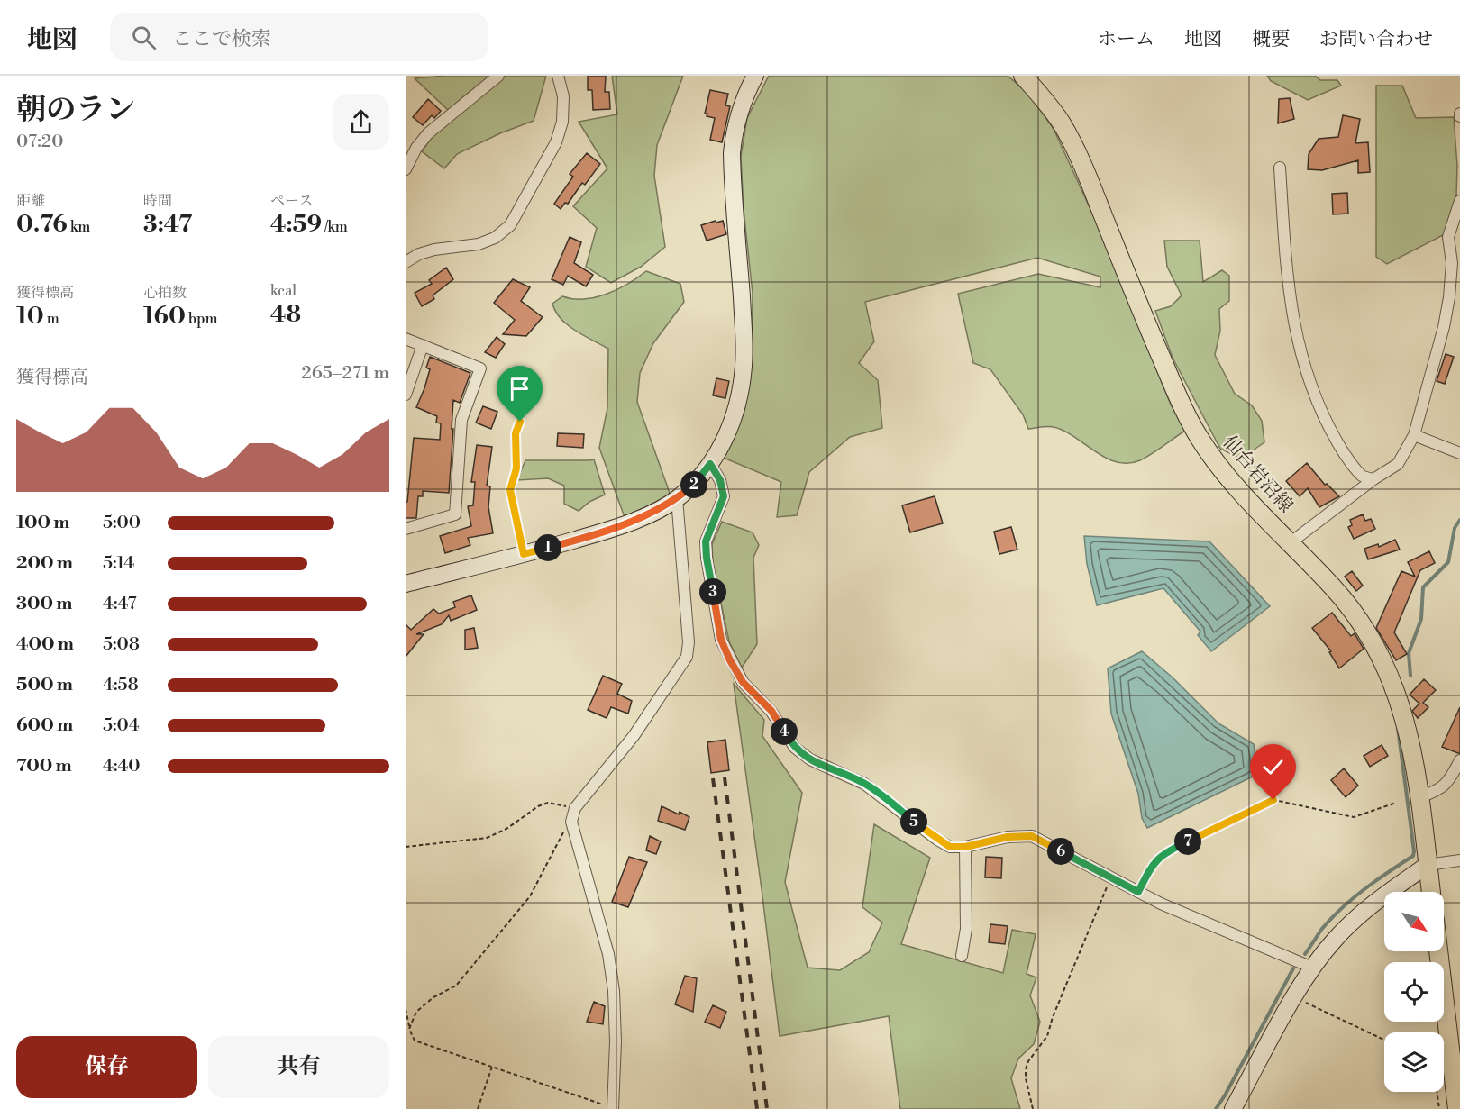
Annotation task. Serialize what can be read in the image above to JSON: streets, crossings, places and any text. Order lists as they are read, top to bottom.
{
  "streets": {
    "main road": ["仙台岩沼線"]
  },
  "north": "bottom right",
  "page": {
    "header": "地図",
    "search": "ここで検索",
    "nav": [
      "ホーム",
      "地図",
      "概要",
      "お問い合わせ"
    ],
    "heading": ["朝のラン", "07:20"],
    "stats": [
      ["距離", "0.76 km"],
      ["時間", "3:47"],
      ["ペース", "4:59 /km"],
      ["獲得標高", "10 m"],
      ["心拍数", "160 bpm"],
      ["kcal", "48"]
    ],
    "chart": ["獲得標高", "265–271 m"],
    "pins": [
      "2",
      "1",
      "3",
      "4",
      "5",
      "7",
      "6"
    ],
    "list": [
      {
        "name": "100 m",
        "note": "5:00"
      },
      {
        "name": "200 m",
        "note": "5:14"
      },
      {
        "name": "300 m",
        "note": "4:47"
      },
      {
        "name": "400 m",
        "note": "5:08"
      },
      {
        "name": "500 m",
        "note": "4:58"
      },
      {
        "name": "600 m",
        "note": "5:04"
      },
      {
        "name": "700 m",
        "note": "4:40"
      }
    ],
    "buttons": ["保存", "共有"]
  }
}
